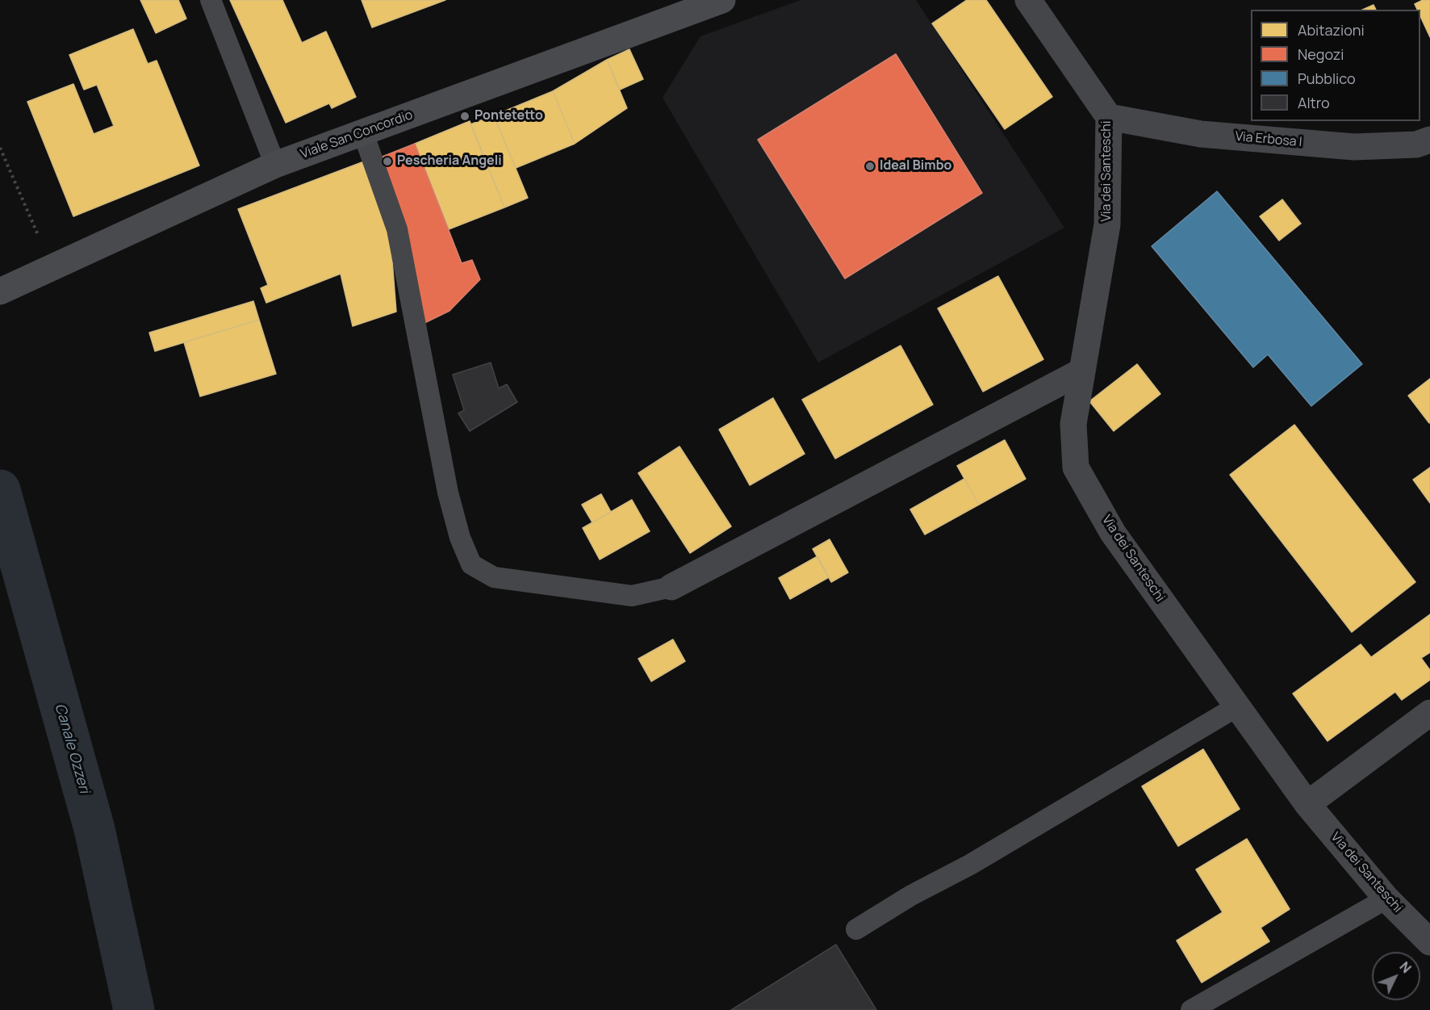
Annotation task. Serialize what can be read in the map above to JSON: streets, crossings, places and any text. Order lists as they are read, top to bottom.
{
  "streets": {
    "main road": ["Viale San Concordio"],
    "street": ["Via Erbosa I", "Via dei Santeschi"]
  },
  "crossings": [
    ["Via Erbosa I", "Via dei Santeschi"]
  ],
  "water": ["Canale Ozzeri"],
  "places": ["Pontetetto", "Pescheria Angeli", "Ideal Bimbo"],
  "legend": [
    "Abitazioni",
    "Negozi",
    "Pubblico",
    "Altro"
  ],
  "north": "top right"
}
